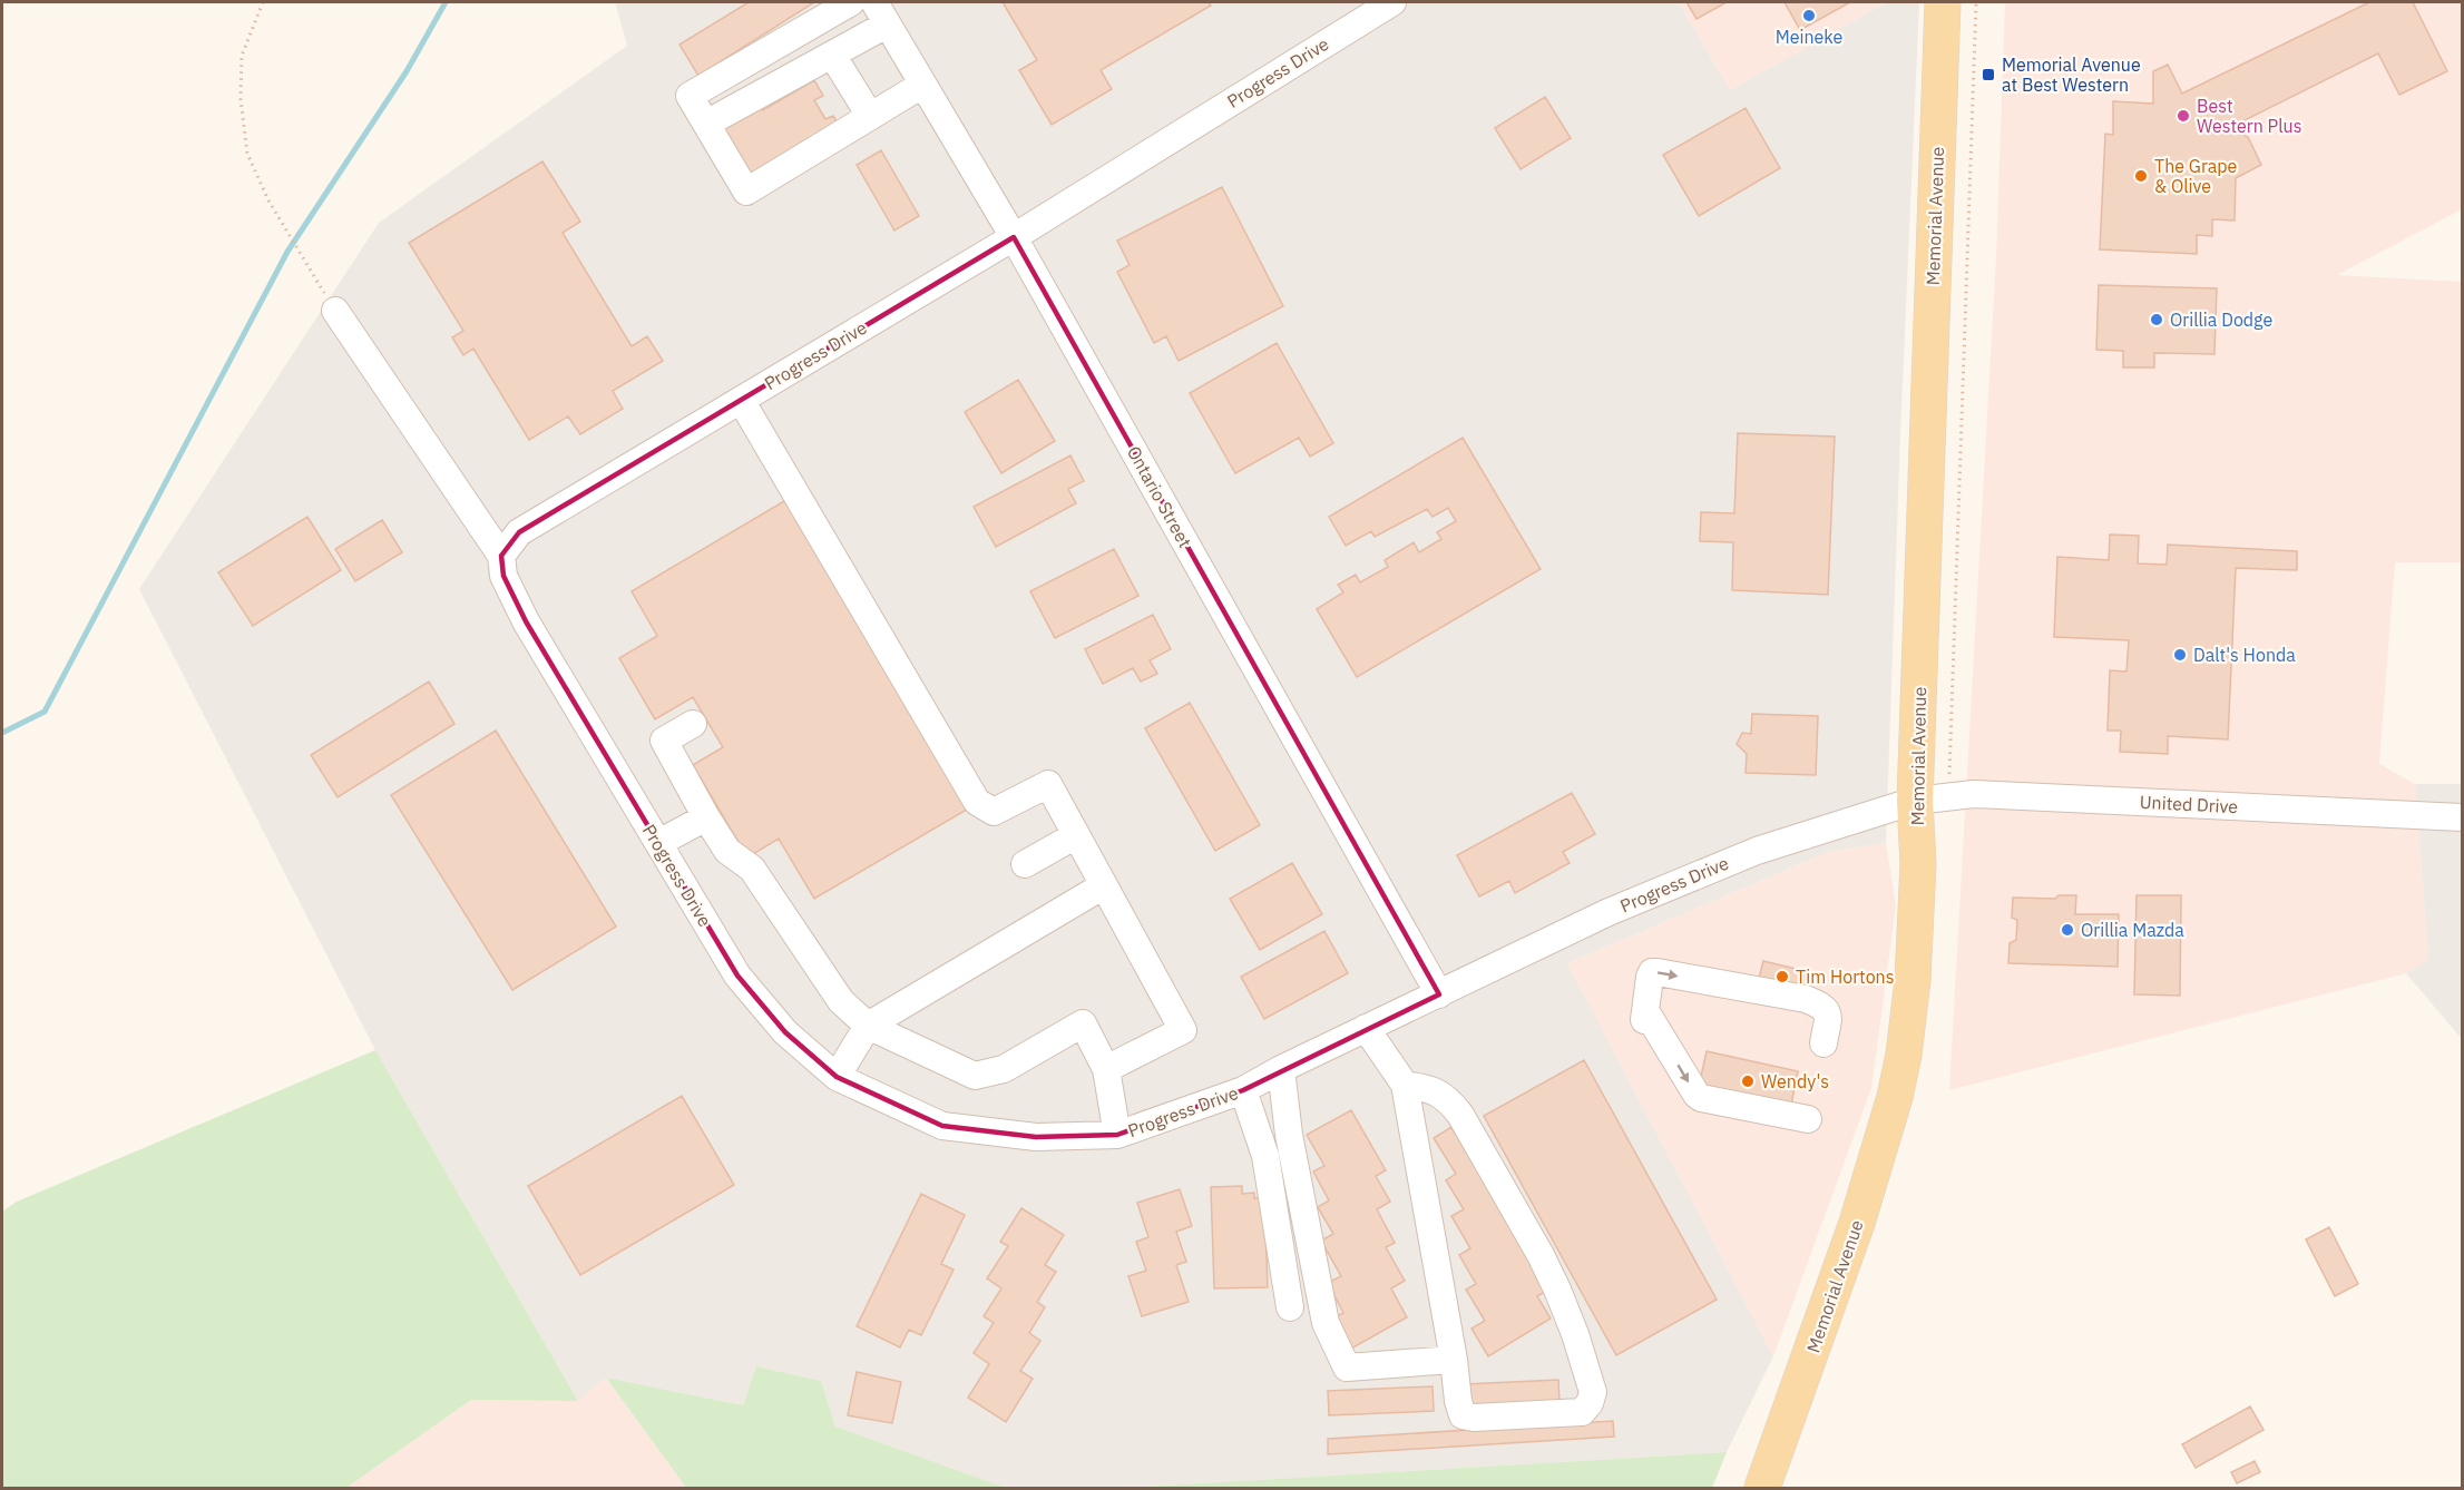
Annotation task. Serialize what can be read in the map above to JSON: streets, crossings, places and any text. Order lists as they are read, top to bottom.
{
  "streets": {
    "main road": ["Memorial Avenue"],
    "street": ["Progress Drive", "Ontario Street", "United Drive"]
  },
  "crossings": [
    ["Progress Drive", "Memorial Avenue"],
    ["Progress Drive", "Ontario Street"],
    ["Progress Drive", "United Drive"],
    ["Memorial Avenue", "United Drive"]
  ],
  "places": {
    "other": [
      "Meineke",
      "Best Western Plus",
      "The Grape & Olive",
      "Orillia Dodge",
      "Dalt's Honda",
      "Orillia Mazda",
      "Tim Hortons",
      "Wendy's"
    ],
    "transit": ["Memorial Avenue at Best Western"]
  }
}
